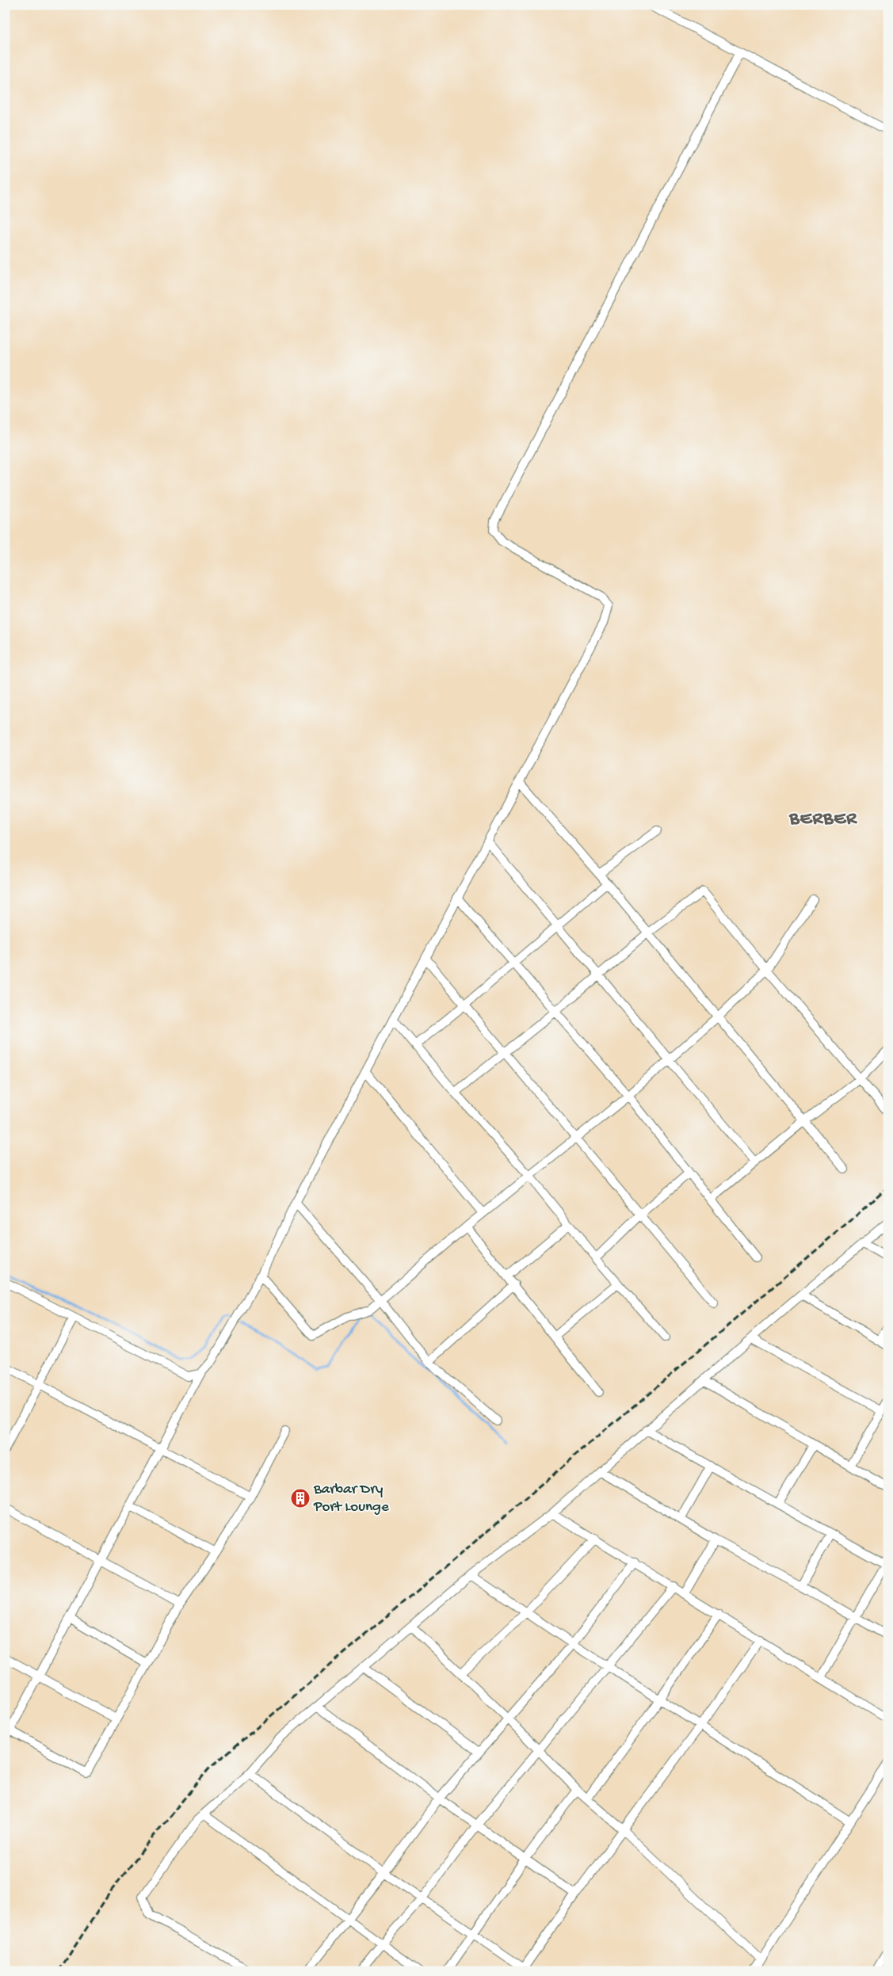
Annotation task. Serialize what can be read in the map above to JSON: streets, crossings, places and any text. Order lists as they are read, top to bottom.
{
  "districts": ["BERBER"],
  "places": {
    "building": ["Barbar Dry Port Lounge"]
  }
}
